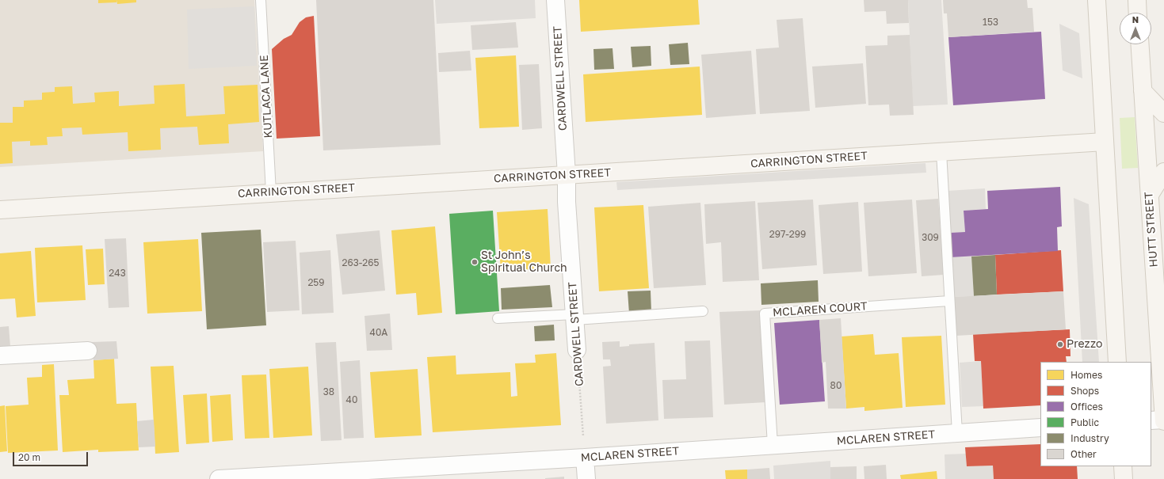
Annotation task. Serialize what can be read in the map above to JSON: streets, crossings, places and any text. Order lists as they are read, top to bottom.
{
  "streets": {
    "street": [
      "CARDWELL STREET",
      "CARRINGTON STREET",
      "HUTT STREET",
      "MCLAREN STREET"
    ],
    "lane": ["KUTLACA LANE", "MCLAREN COURT"]
  },
  "crossings": [
    ["CARDWELL STREET", "CARRINGTON STREET"],
    ["CARDWELL STREET", "MCLAREN STREET"],
    ["KUTLACA LANE", "CARRINGTON STREET"],
    ["MCLAREN COURT", "MCLAREN STREET"]
  ],
  "places": ["St John’s Spiritual Church", "Prezzo"],
  "house_numbers": [
    "153",
    "297-299",
    "309",
    "263-265",
    "243",
    "259",
    "40A",
    "80",
    "38",
    "40"
  ],
  "legend": [
    "Homes",
    "Shops",
    "Offices",
    "Public",
    "Industry",
    "Other"
  ],
  "scale_bar": "20 m",
  "north": "top"
}
